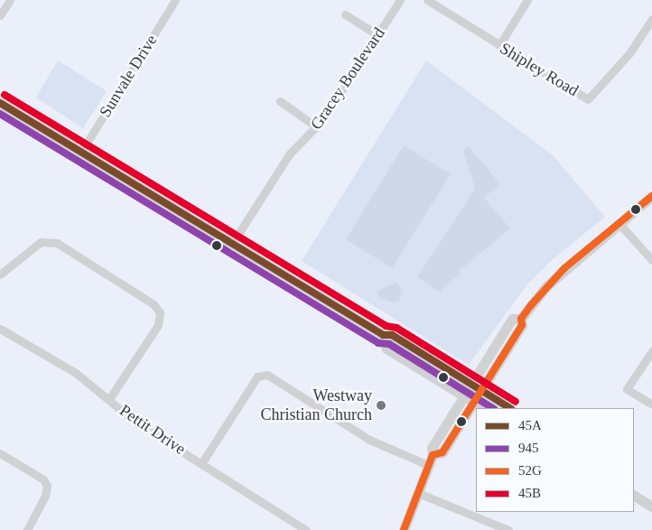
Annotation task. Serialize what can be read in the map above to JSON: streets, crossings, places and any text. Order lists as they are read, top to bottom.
{
  "streets": {
    "street": [
      "Shipley Road",
      "Sunvale Drive",
      "Gracey Boulevard",
      "Pettit Drive"
    ]
  },
  "places": ["Westway Christian Church"],
  "lines": [
    "transit line 45B",
    "transit line 45A",
    "transit line 945",
    "transit line 52G"
  ],
  "legend": [
    "45A",
    "945",
    "52G",
    "45B"
  ]
}
